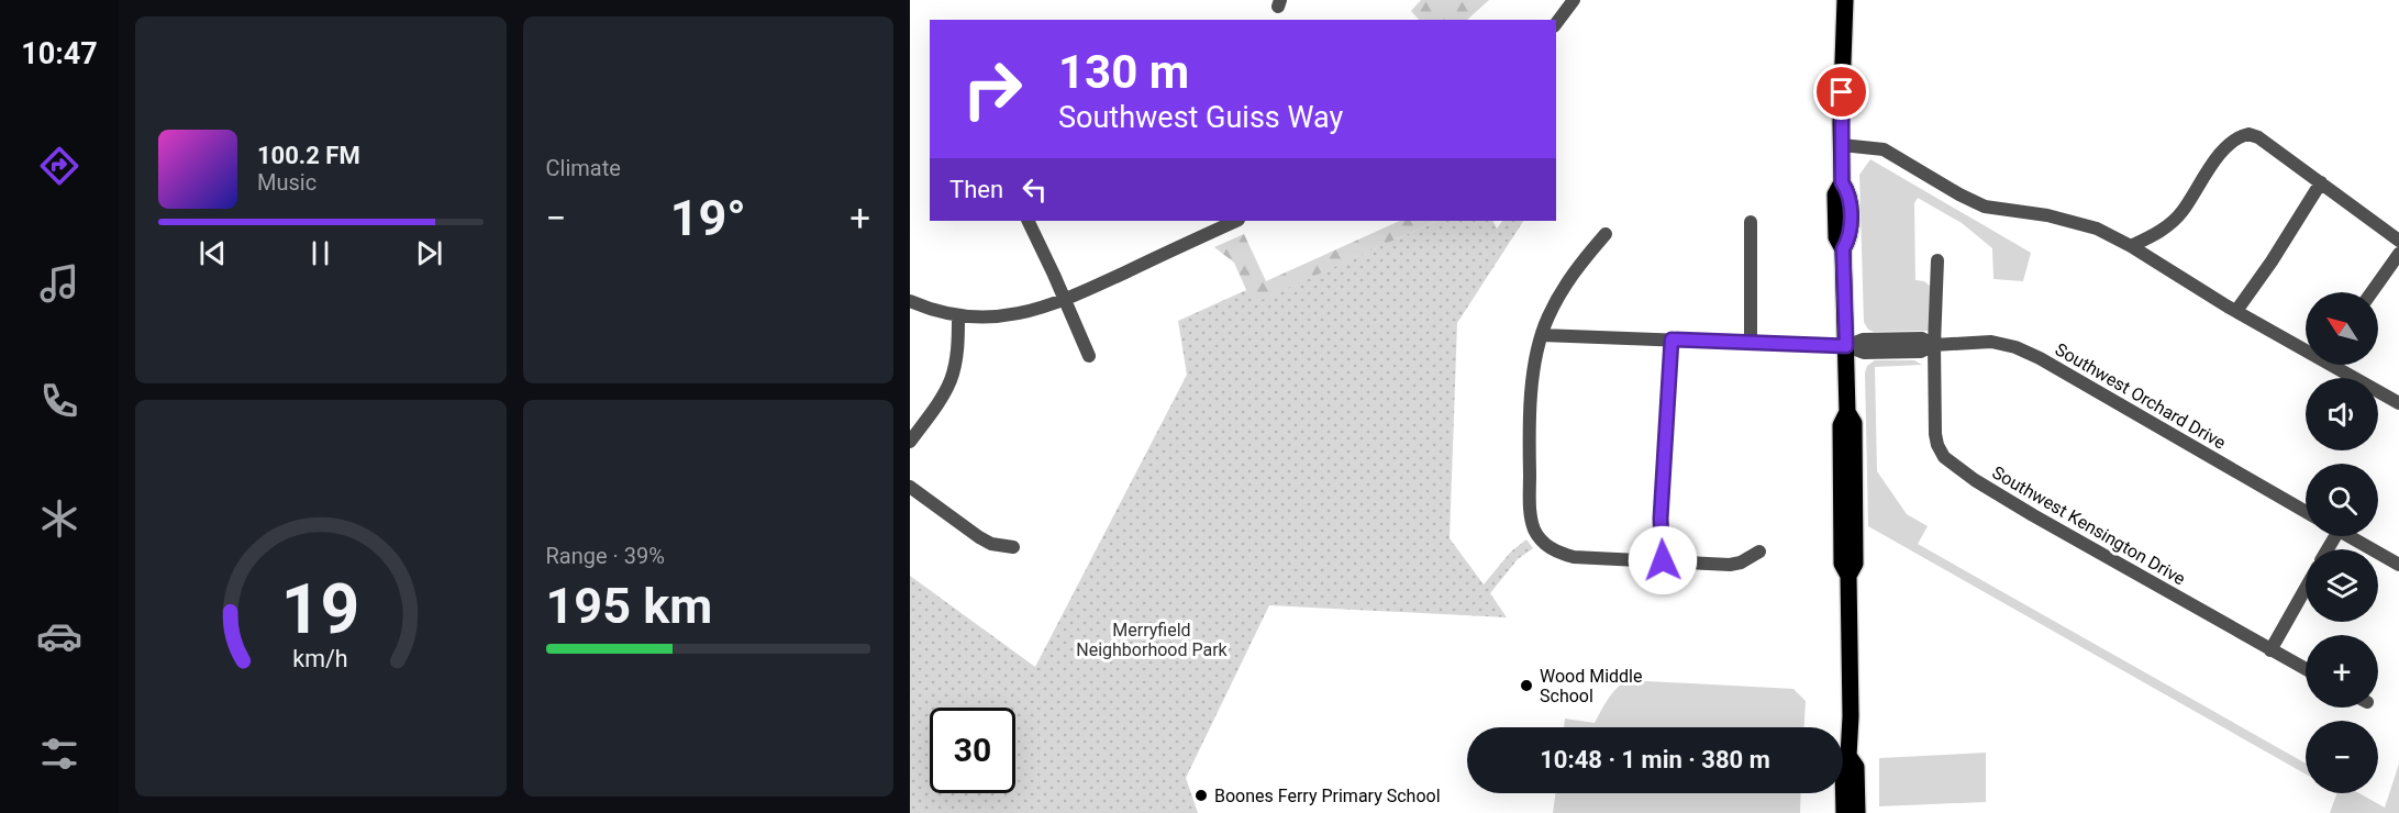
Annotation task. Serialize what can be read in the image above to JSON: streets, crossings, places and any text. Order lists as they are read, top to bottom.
{
  "streets": {
    "street": ["Southwest Orchard Drive", "Southwest Kensington Drive"]
  },
  "crossings": [
    ["Southwest Orchard Drive", "Southwest Kensington Drive"]
  ],
  "parks": ["Merryfield Neighborhood Park"],
  "places": ["Wood Middle School", "Boones Ferry Primary School"],
  "north": "top left",
  "page": {
    "tabs": "10:47",
    "tile": [
      "Climate",
      ["Range · 39%", "195 km"]
    ],
    "turn": ["130 m", "Southwest Guiss Way"],
    "song": ["100.2 FM", "Music"],
    "then": "Then",
    "heat": ["−", "19°", "+"],
    "map_buttons": ["+", "−"],
    "limit": "30",
    "trip": "10:48 · 1 min · 380 m",
    "gauge": ["19", "km/h"]
  }
}
